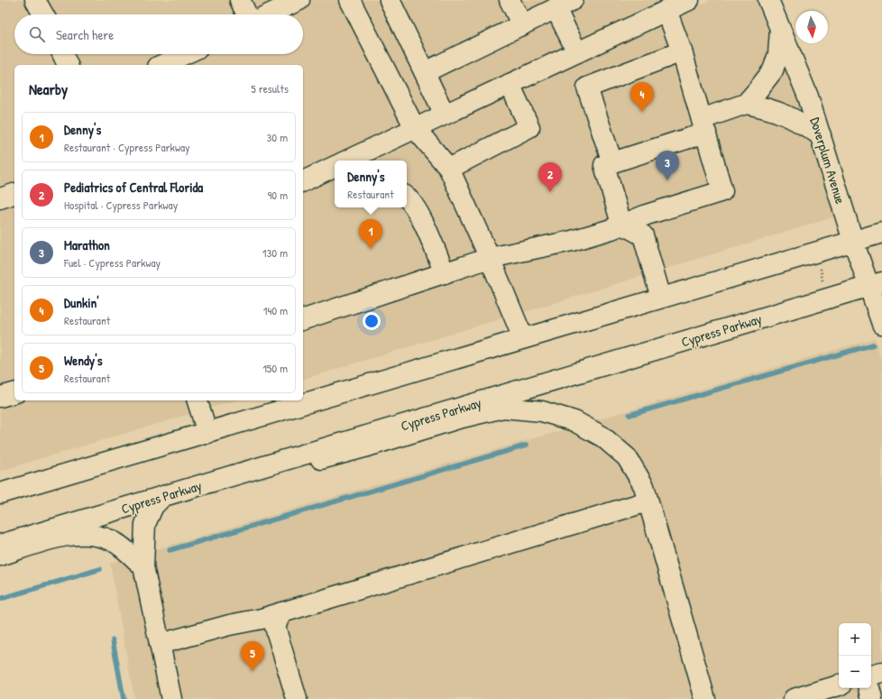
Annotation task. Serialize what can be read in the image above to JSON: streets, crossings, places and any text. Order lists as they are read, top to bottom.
{
  "streets": {
    "main road": ["Doverplum Avenue", "Cypress Parkway"]
  },
  "crossings": [
    ["Doverplum Avenue", "Cypress Parkway"]
  ],
  "north": "bottom",
  "page": {
    "search": "Search here",
    "heading": ["Nearby", "5 results"],
    "pins": [
      "4",
      "3",
      "2",
      "1",
      "5"
    ],
    "list": [
      {
        "mark": "1",
        "name": "Denny's",
        "note": "Restaurant · Cypress Parkway",
        "value": "30 m"
      },
      {
        "mark": "2",
        "name": "Pediatrics of Central Florida",
        "note": "Hospital · Cypress Parkway",
        "value": "90 m"
      },
      {
        "mark": "3",
        "name": "Marathon",
        "note": "Fuel · Cypress Parkway",
        "value": "130 m"
      },
      {
        "mark": "4",
        "name": "Dunkin'",
        "note": "Restaurant",
        "value": "140 m"
      },
      {
        "mark": "5",
        "name": "Wendy's",
        "note": "Restaurant",
        "value": "150 m"
      }
    ],
    "popup": ["Denny's", "Restaurant"],
    "map_buttons": ["+", "−"]
  }
}
